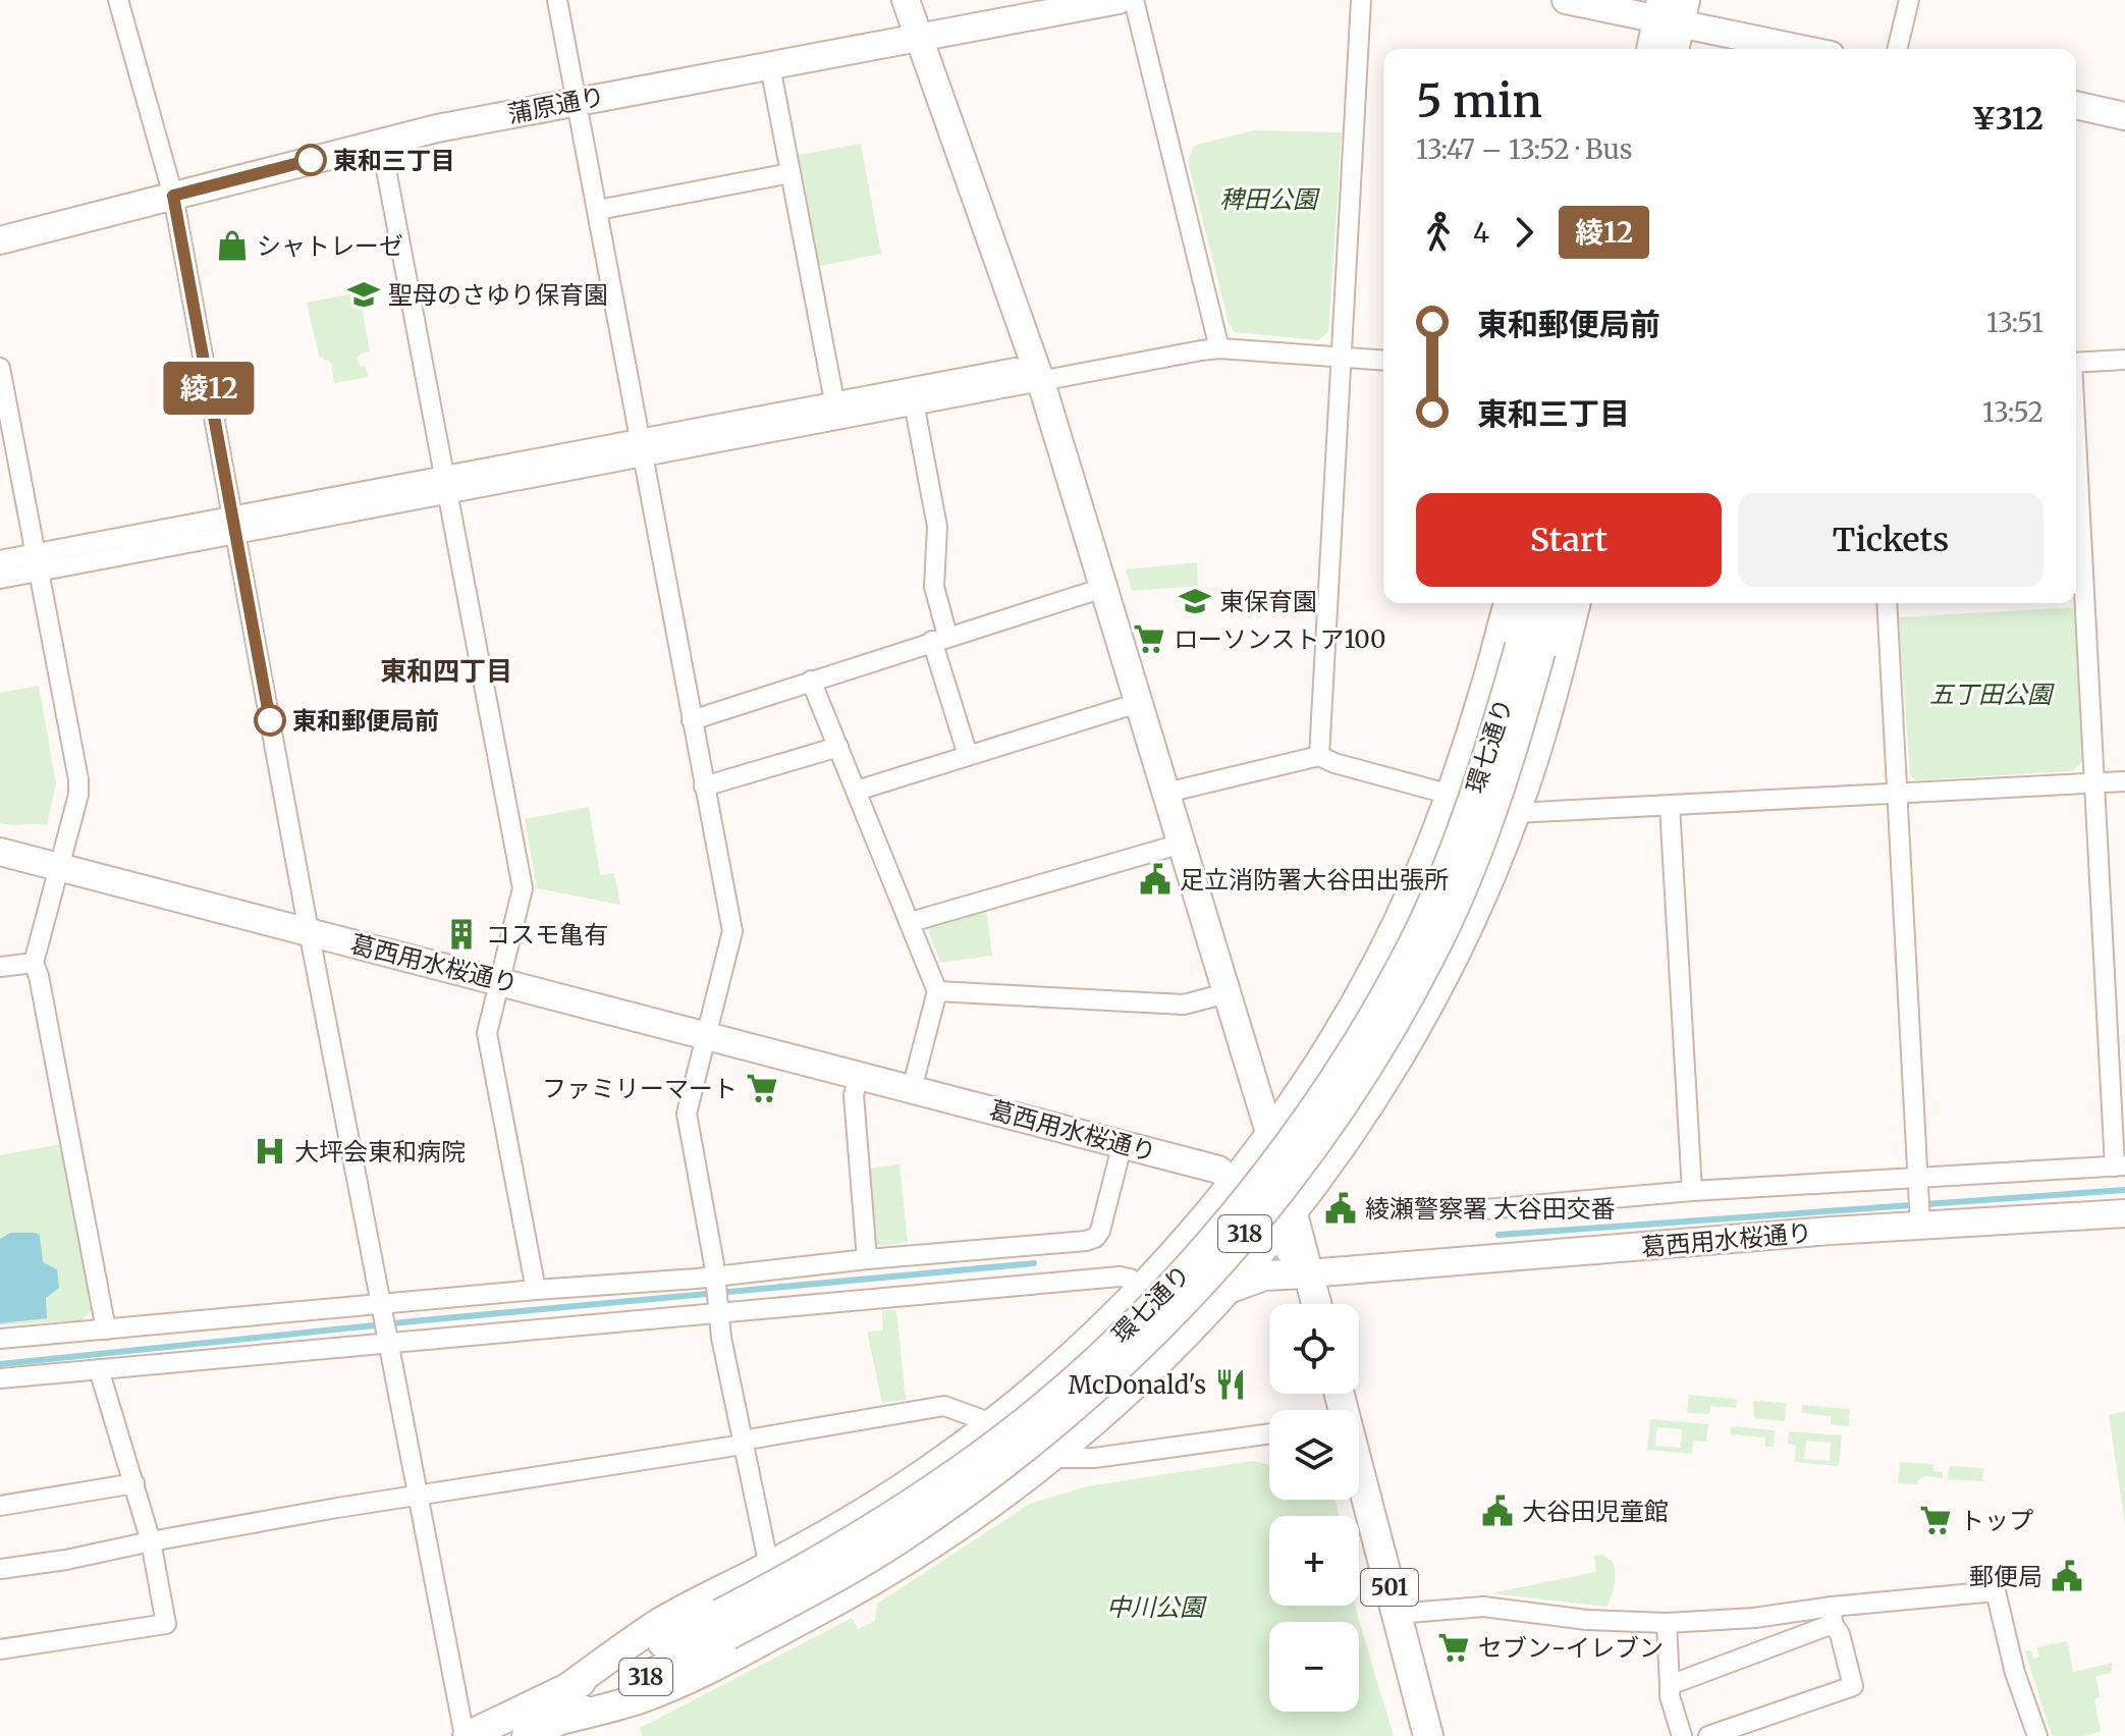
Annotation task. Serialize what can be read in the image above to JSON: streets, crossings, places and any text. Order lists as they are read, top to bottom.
{
  "streets": {
    "main road": ["環七通り", "318", "501"],
    "street": ["蒲原通り", "葛西用水桜通り"]
  },
  "crossings": [
    ["環七通り", "318"],
    ["葛西用水桜通り", "318"]
  ],
  "districts": ["東和四丁目"],
  "parks": ["稗田公園", "五丁田公園", "中川公園"],
  "places": {
    "other": ["東和三丁目", "東和郵便局前"],
    "shop": ["シャトレーゼ"],
    "school or university": ["聖母のさゆり保育園", "東保育園"],
    "supermarket": [
      "ローソンストア100",
      "ファミリーマート",
      "トップ",
      "セブン-イレブン"
    ],
    "public building": [
      "足立消防署大谷田出張所",
      "綾瀬警察署 大谷田交番",
      "大谷田児童館",
      "郵便局"
    ],
    "building": ["コスモ亀有"],
    "hospital": ["大坪会東和病院"],
    "restaurant": ["McDonald's"]
  },
  "lines": ["bus line 綾12"],
  "page": {
    "on_map": "綾12",
    "heading": ["5 min", "13:47 – 13:52 · Bus", "¥312"],
    "legs": ["4", "綾12"],
    "list": [
      {
        "name": "東和郵便局前",
        "value": "13:51"
      },
      {
        "name": "東和三丁目",
        "value": "13:52"
      }
    ],
    "buttons": ["Start", "Tickets"],
    "map_buttons": ["+", "−"]
  }
}
